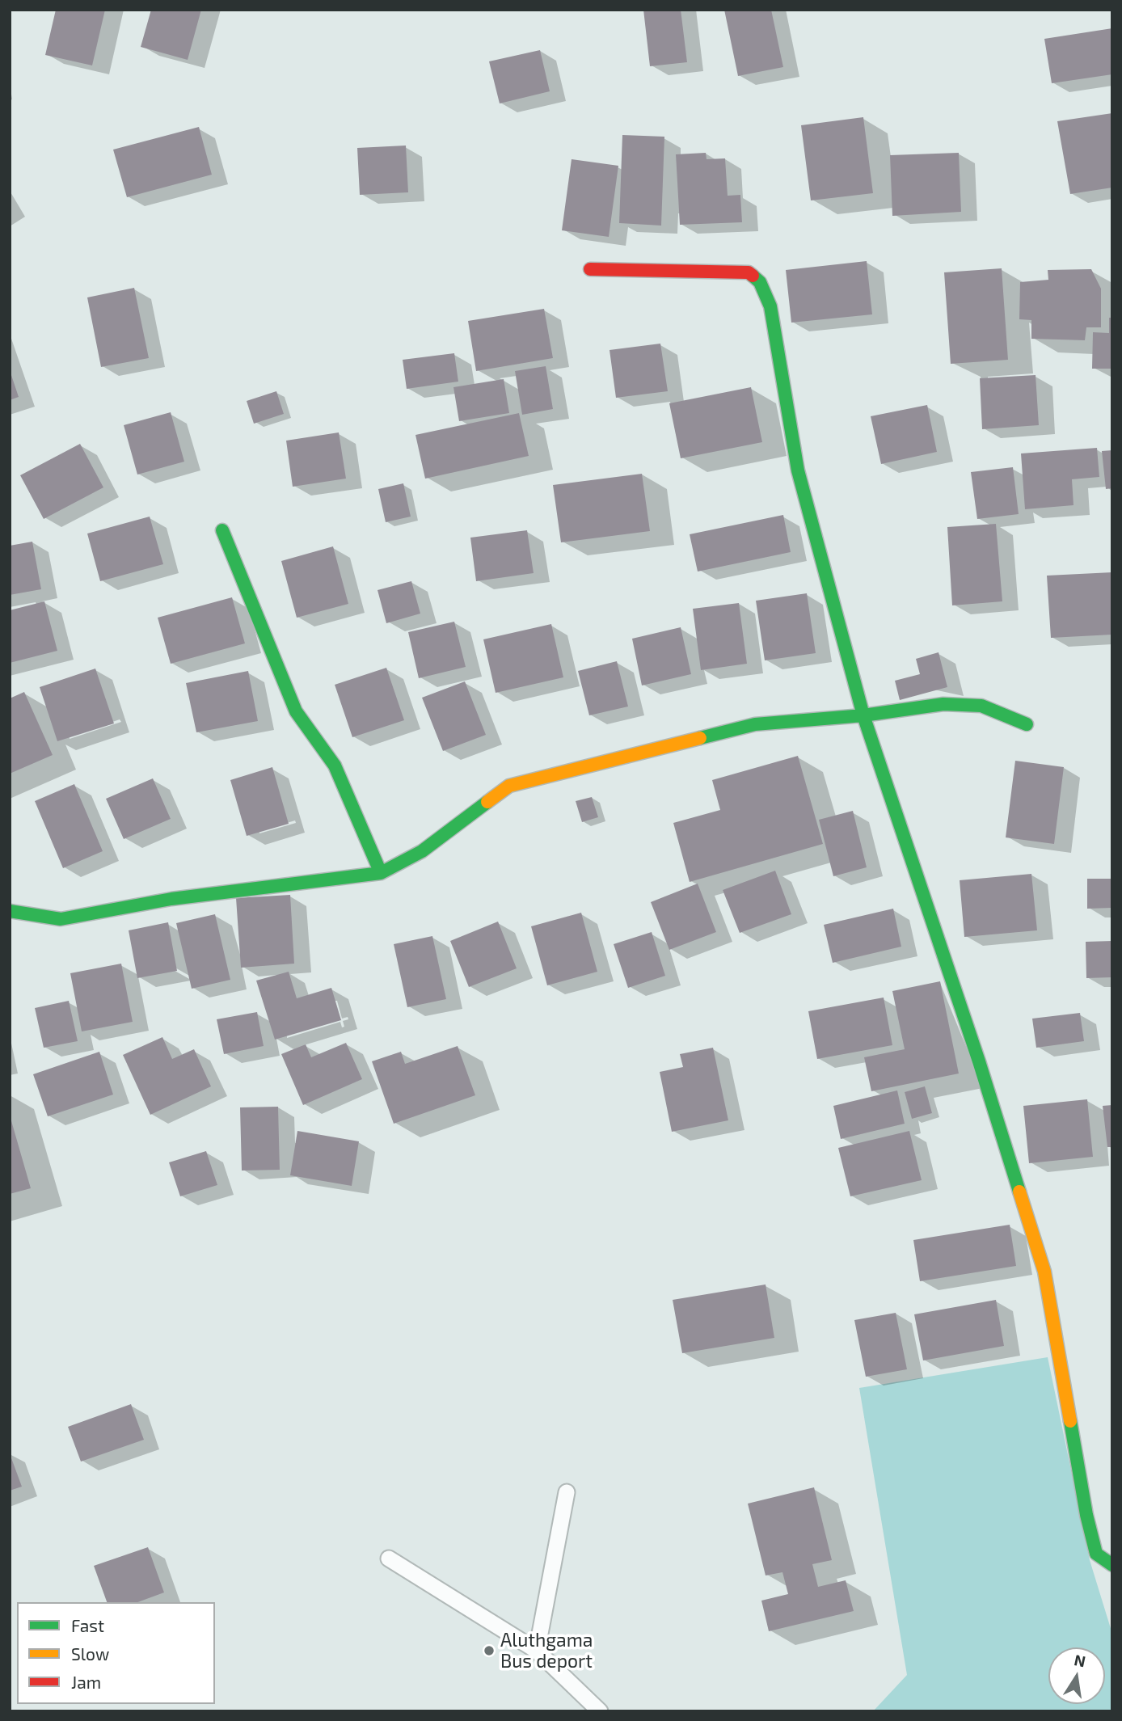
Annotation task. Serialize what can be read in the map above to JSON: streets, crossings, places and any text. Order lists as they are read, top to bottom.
{
  "places": ["Aluthgama Bus deport"],
  "legend": ["Fast", "Slow", "Jam"],
  "north": "top"
}
